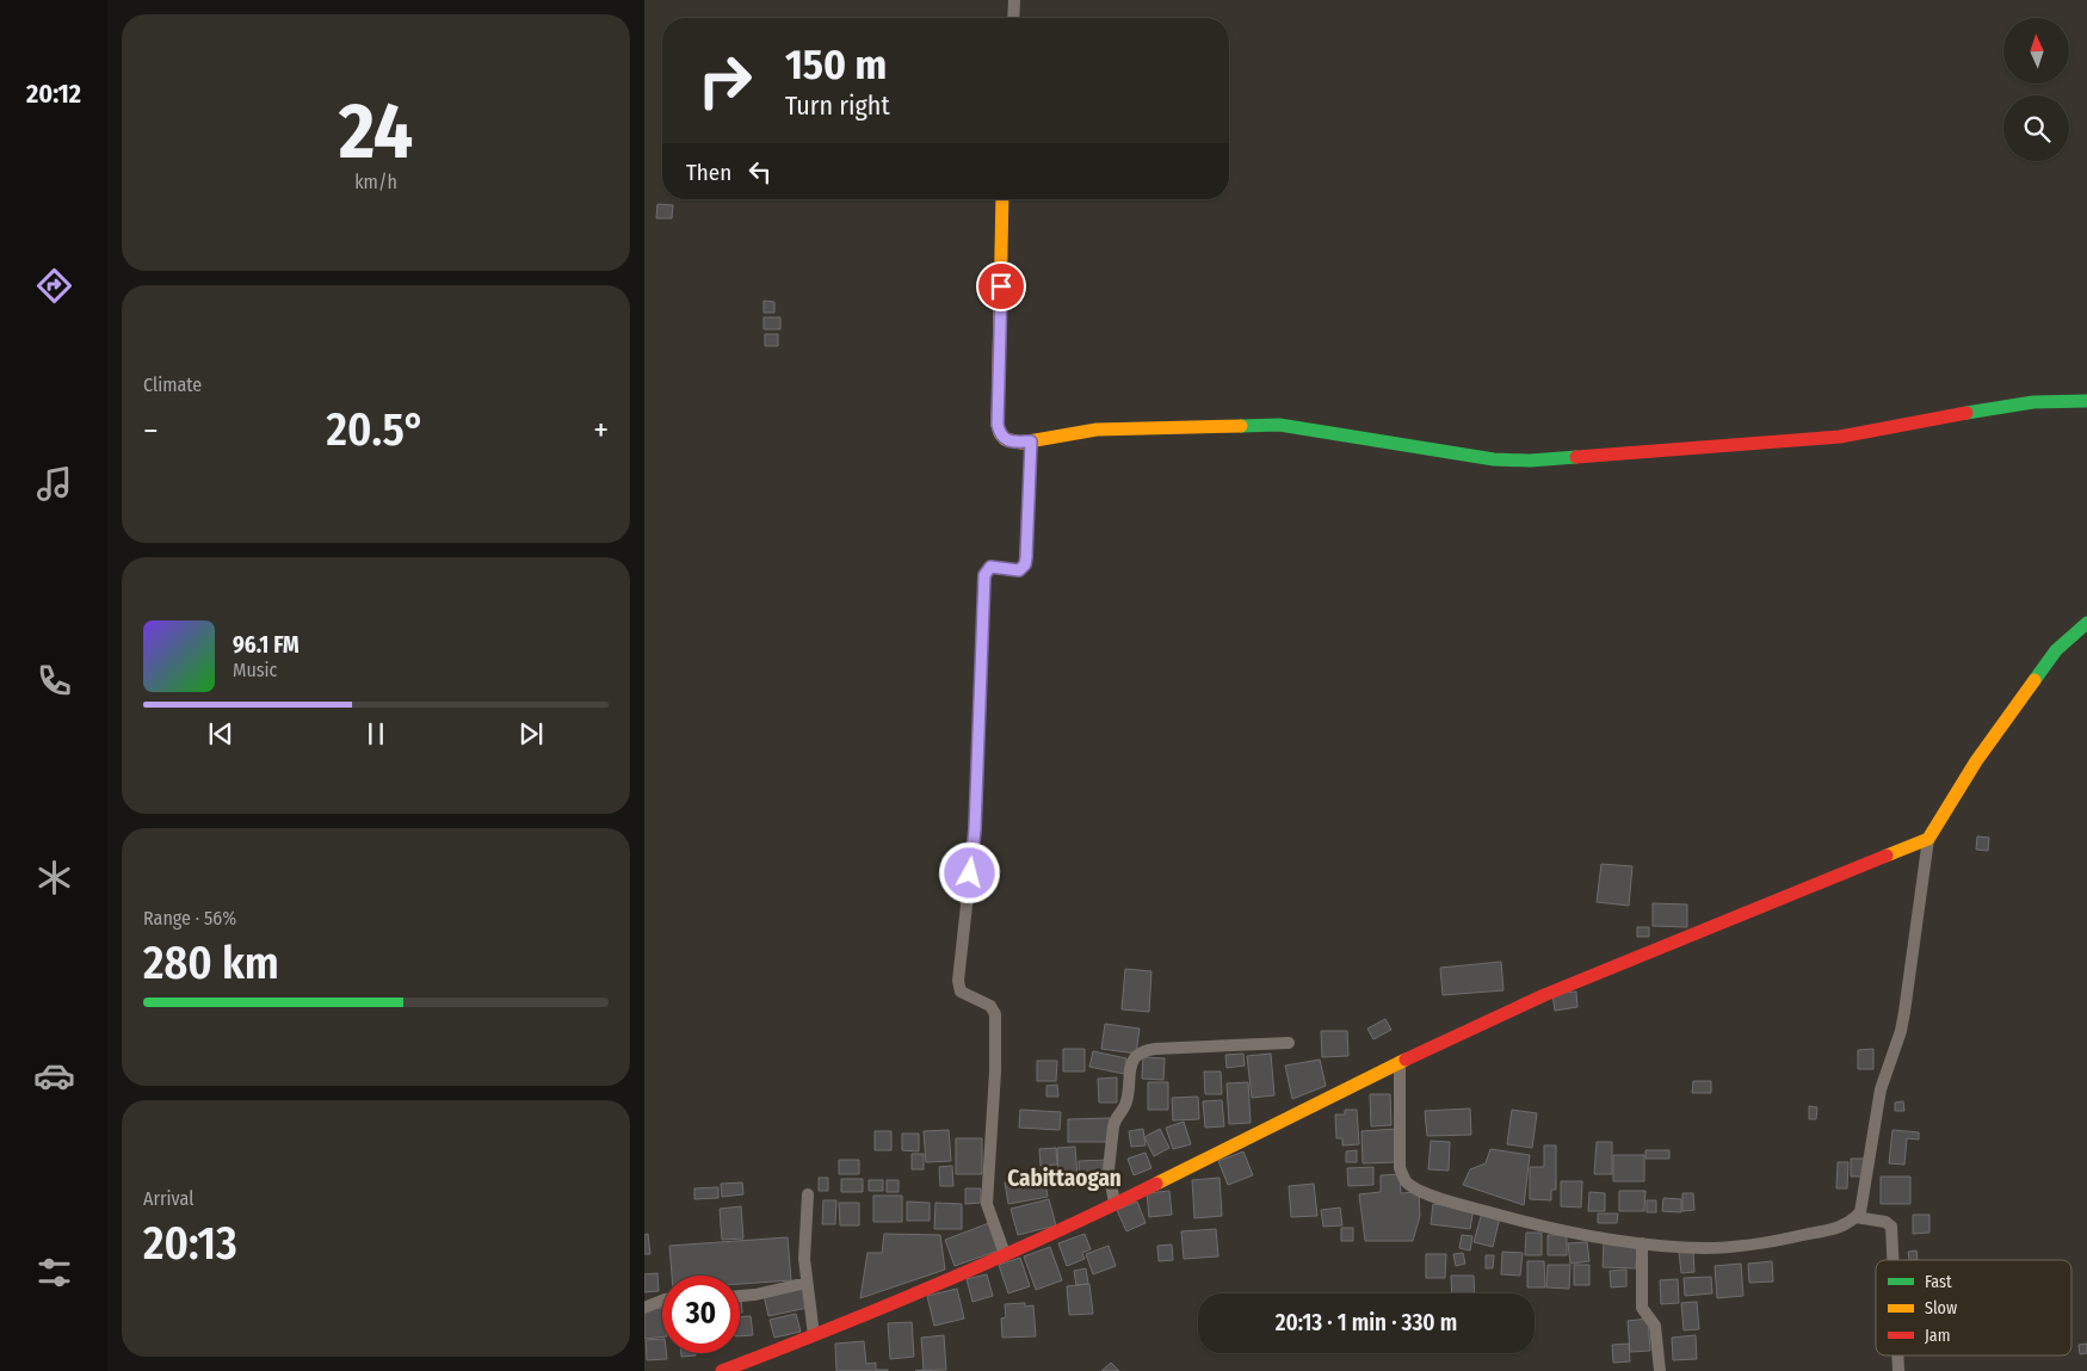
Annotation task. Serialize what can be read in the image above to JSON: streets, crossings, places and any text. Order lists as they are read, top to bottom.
{
  "districts": ["Cabittaogan"],
  "legend": ["Fast", "Slow", "Jam"],
  "north": "top",
  "page": {
    "tabs": "20:12",
    "tile": [
      ["24", "km/h"],
      "Climate",
      ["Range · 56%", "280 km"],
      ["Arrival", "20:13"]
    ],
    "turn": ["150 m", "Turn right"],
    "then": "Then",
    "heat": ["−", "20.5°", "+"],
    "song": ["96.1 FM", "Music"],
    "limit": "30",
    "trip": "20:13 · 1 min · 330 m"
  }
}
